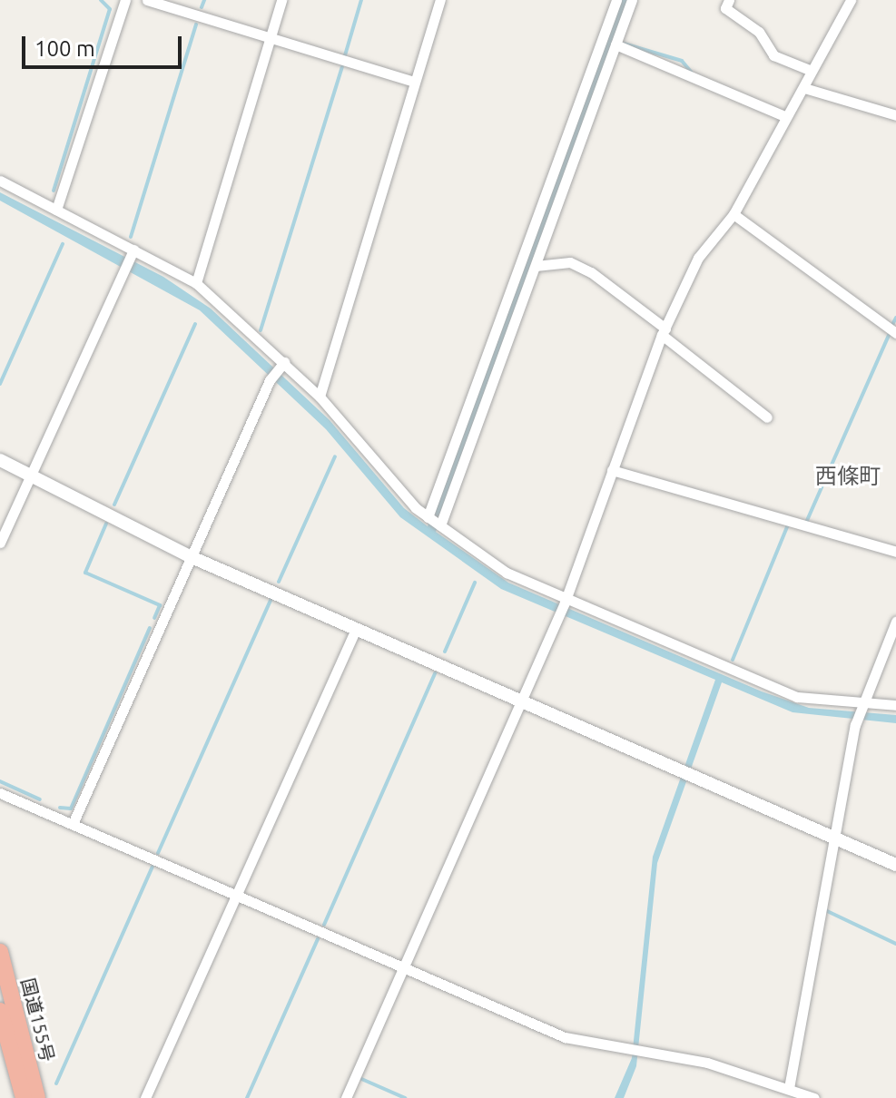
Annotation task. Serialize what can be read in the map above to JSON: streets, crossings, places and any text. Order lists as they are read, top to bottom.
{
  "streets": {
    "highway": ["国道155号"]
  },
  "districts": ["西條町"],
  "scale_bar": "100 m"
}
